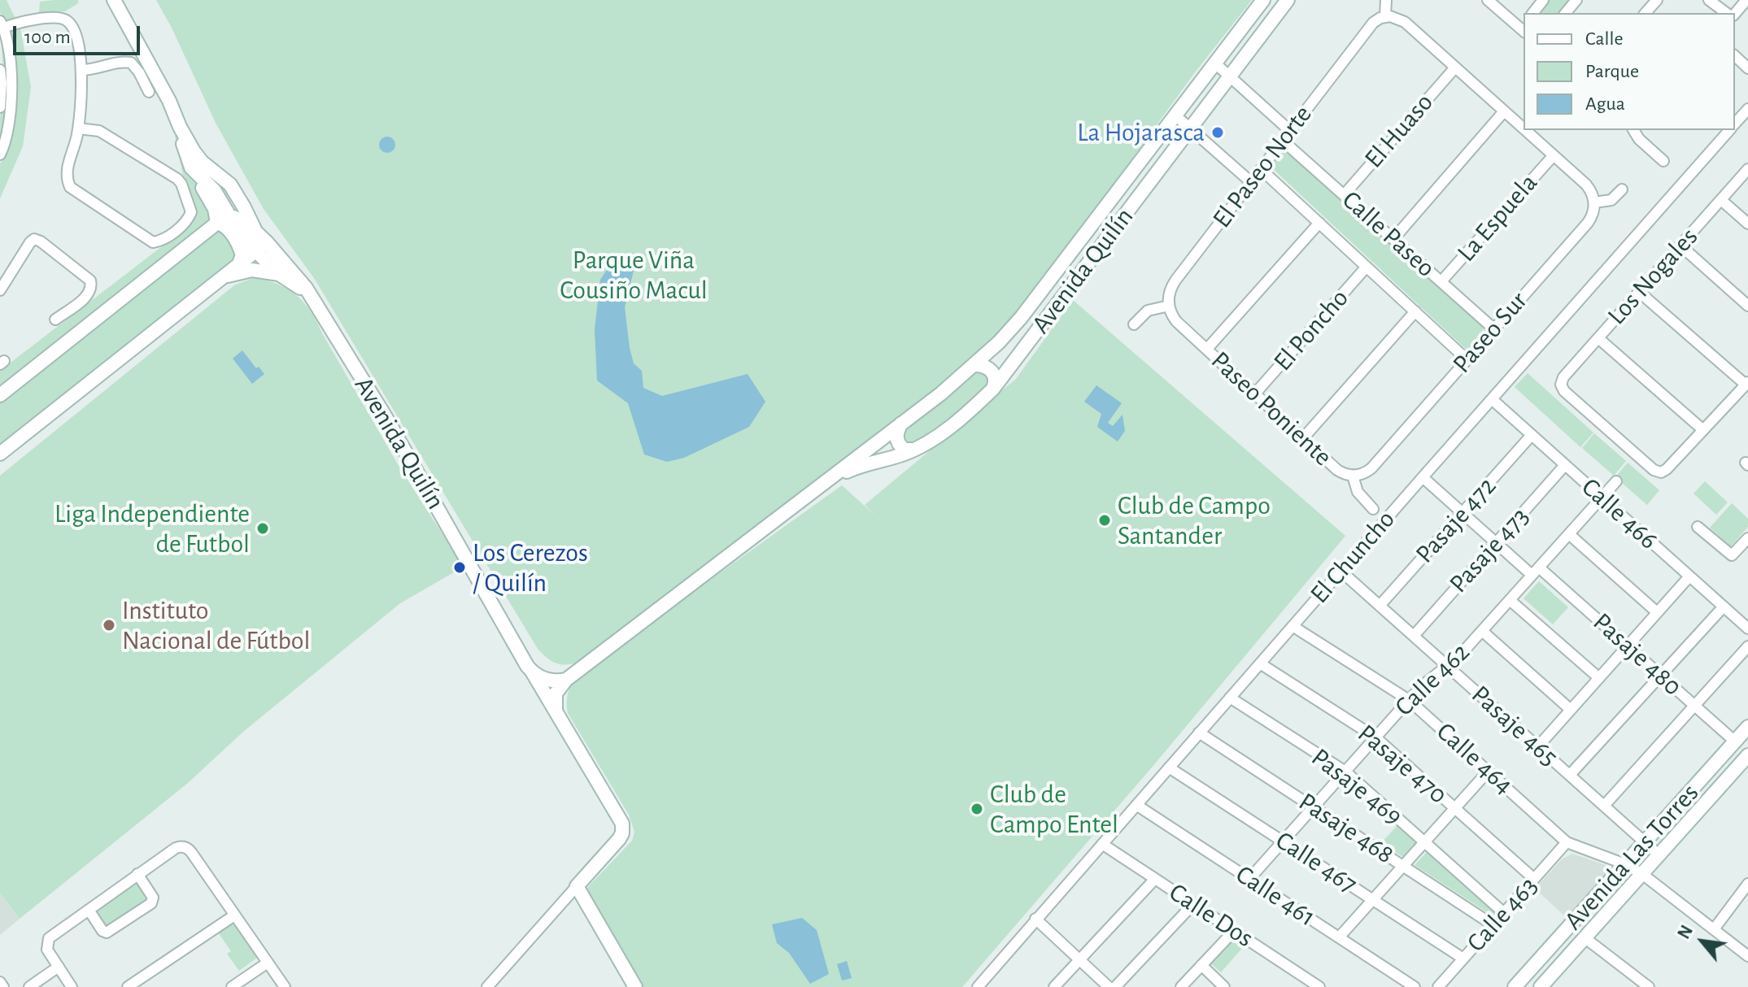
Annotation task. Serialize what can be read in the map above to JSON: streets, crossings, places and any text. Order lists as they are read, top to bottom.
{
  "streets": {
    "main road": ["Avenida Quilín", "Avenida Las Torres"],
    "street": [
      "El Huaso",
      "El Paseo Norte",
      "La Espuela",
      "Calle Paseo",
      "Los Nogales",
      "El Poncho",
      "Paseo Sur",
      "Paseo Poniente",
      "Calle 466",
      "Pasaje 472",
      "Pasaje 473",
      "El Chuncho",
      "Pasaje 480",
      "Calle 462",
      "Pasaje 465",
      "Calle 464",
      "Pasaje 470",
      "Pasaje 469",
      "Pasaje 468",
      "Calle 467",
      "Calle 461",
      "Calle 463",
      "Calle Dos"
    ]
  },
  "crossings": [
    ["El Huaso", "Calle Paseo"],
    ["El Paseo Norte", "Calle Paseo"],
    ["El Paseo Norte", "Paseo Poniente"],
    ["La Espuela", "Calle Paseo"],
    ["Calle Paseo", "El Poncho"],
    ["Calle Paseo", "Paseo Sur"],
    ["El Poncho", "Paseo Poniente"],
    ["Paseo Sur", "Paseo Poniente"],
    ["Calle 466", "Pasaje 472"],
    ["Calle 466", "Pasaje 473"],
    ["Calle 466", "El Chuncho"],
    ["Calle 466", "Calle 462"],
    ["Pasaje 472", "Pasaje 480"],
    ["Pasaje 472", "Pasaje 465"],
    ["Pasaje 473", "Pasaje 480"],
    ["Pasaje 473", "Pasaje 465"],
    ["El Chuncho", "Pasaje 480"],
    ["El Chuncho", "Pasaje 465"],
    ["El Chuncho", "Calle 464"],
    ["El Chuncho", "Pasaje 470"],
    ["El Chuncho", "Pasaje 469"],
    ["El Chuncho", "Pasaje 468"],
    ["El Chuncho", "Calle 467"],
    ["El Chuncho", "Calle 461"],
    ["El Chuncho", "Calle Dos"],
    ["Pasaje 480", "Calle 462"],
    ["Pasaje 480", "Avenida Las Torres"],
    ["Calle 462", "Pasaje 465"],
    ["Calle 462", "Calle 464"],
    ["Calle 462", "Pasaje 470"],
    ["Calle 462", "Pasaje 469"],
    ["Calle 462", "Pasaje 468"],
    ["Calle 462", "Calle 467"],
    ["Calle 462", "Calle 461"],
    ["Pasaje 465", "Avenida Las Torres"],
    ["Calle 464", "Avenida Las Torres"],
    ["Calle 464", "Calle 463"],
    ["Pasaje 470", "Calle 463"],
    ["Pasaje 469", "Calle 463"],
    ["Pasaje 468", "Calle 463"],
    ["Calle 467", "Calle 463"]
  ],
  "parks": ["Parque Viña Cousiño Macul"],
  "places": [
    "La Hojarasca",
    "Club de Campo Santander",
    "Liga Independiente de Futbol",
    "Los Cerezos / Quilín",
    "Instituto Nacional de Fútbol",
    "Club de Campo Entel"
  ],
  "legend": ["Calle", "Parque", "Agua"],
  "scale_bar": "100 m",
  "north": "top left"
}
